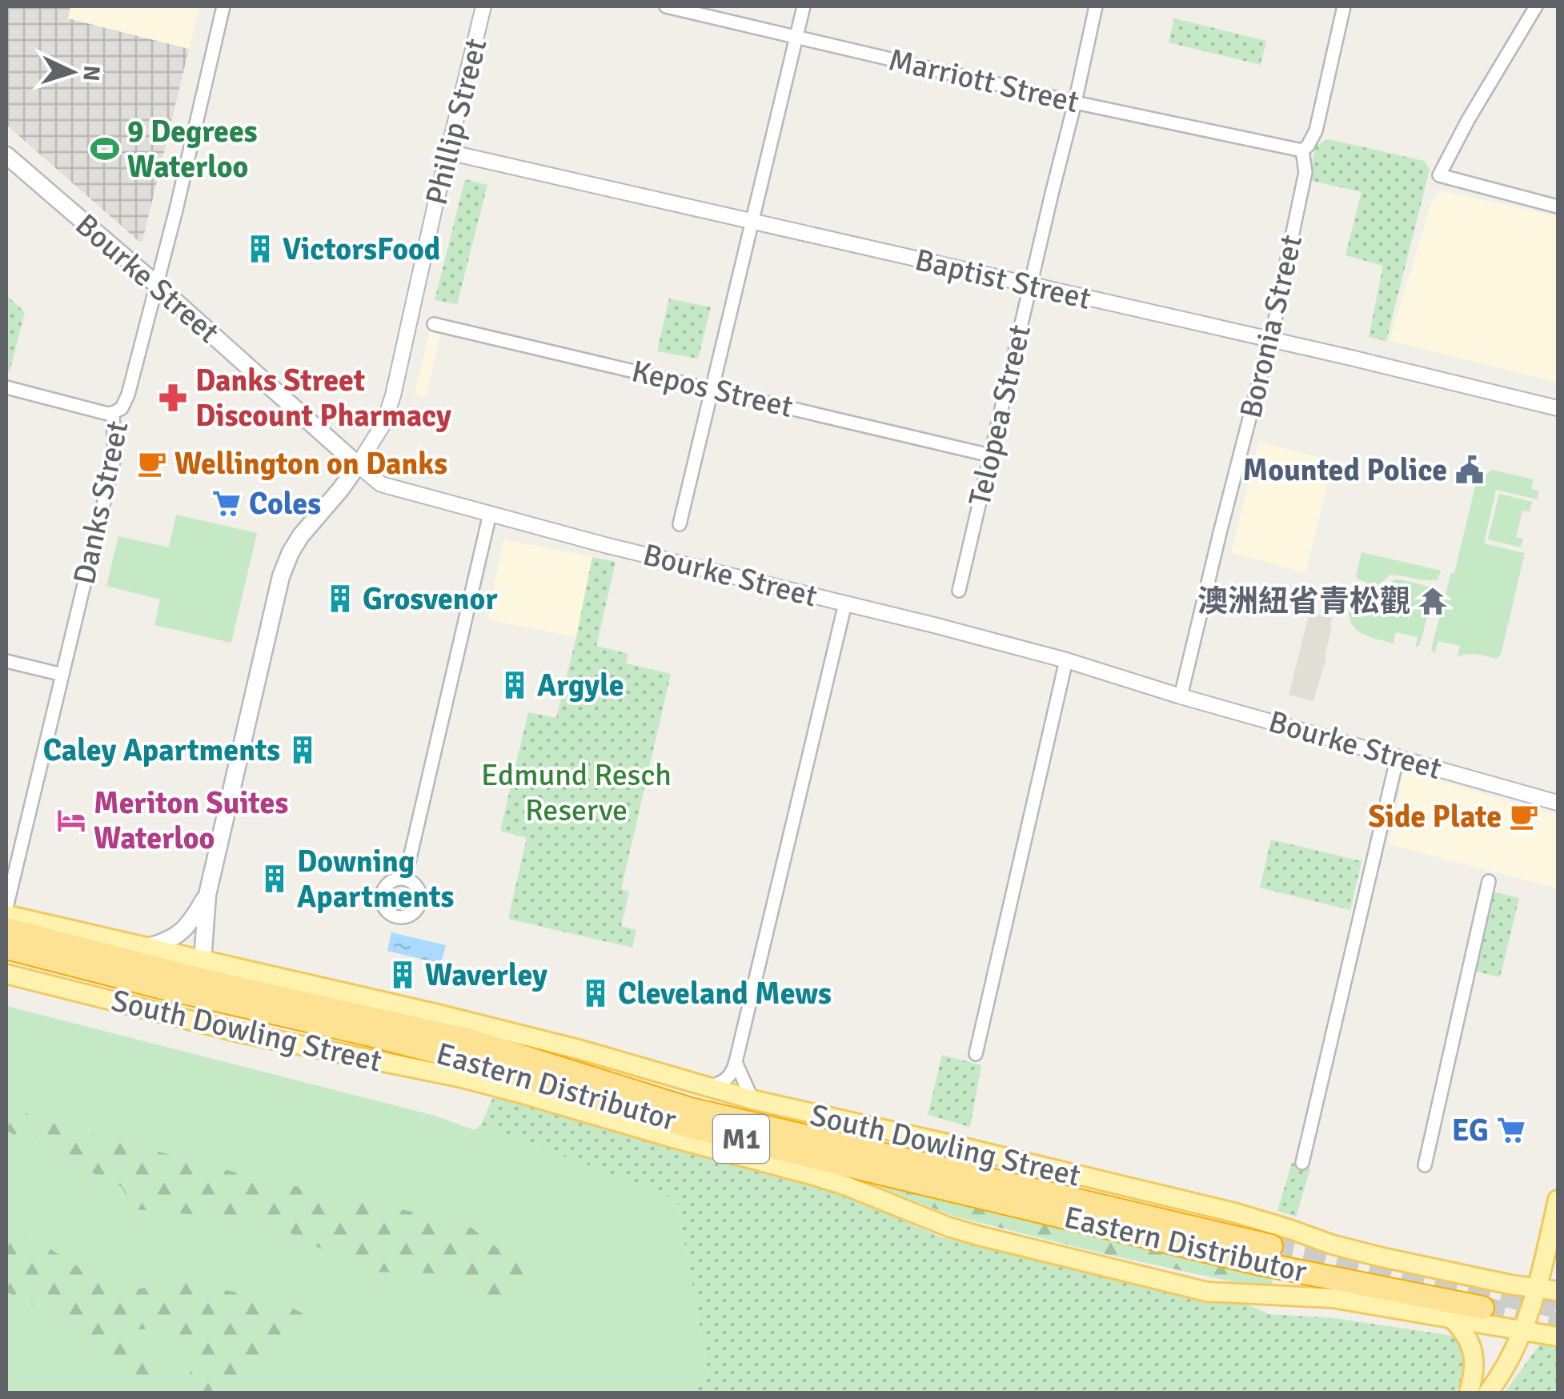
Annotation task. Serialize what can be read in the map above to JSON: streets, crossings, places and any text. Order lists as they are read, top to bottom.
{
  "streets": {
    "highway": ["Eastern Distributor", "M1"],
    "main road": ["Bourke Street", "South Dowling Street"],
    "street": [
      "Marriott Street",
      "Phillip Street",
      "Baptist Street",
      "Boronia Street",
      "Kepos Street",
      "Telopea Street",
      "Danks Street"
    ]
  },
  "crossings": [
    ["Marriott Street", "Boronia Street"],
    ["Marriott Street", "Telopea Street"],
    ["Phillip Street", "Bourke Street"],
    ["Phillip Street", "Baptist Street"],
    ["Bourke Street", "Boronia Street"],
    ["Bourke Street", "Danks Street"],
    ["Baptist Street", "Boronia Street"],
    ["Baptist Street", "Telopea Street"],
    ["Kepos Street", "Telopea Street"]
  ],
  "parks": ["Edmund Resch Reserve"],
  "places": {
    "sports": ["9 Degrees Waterloo"],
    "building": [
      "VictorsFood",
      "Grosvenor",
      "Argyle",
      "Caley Apartments",
      "Downing Apartments",
      "Waverley",
      "Cleveland Mews"
    ],
    "pharmacy": ["Danks Street Discount Pharmacy"],
    "cafe": ["Wellington on Danks", "Side Plate"],
    "public building": ["Mounted Police"],
    "supermarket": ["Coles", "EG"],
    "temple": ["澳洲紐省青松觀"],
    "hotel": ["Meriton Suites Waterloo"]
  },
  "north": "right"
}
